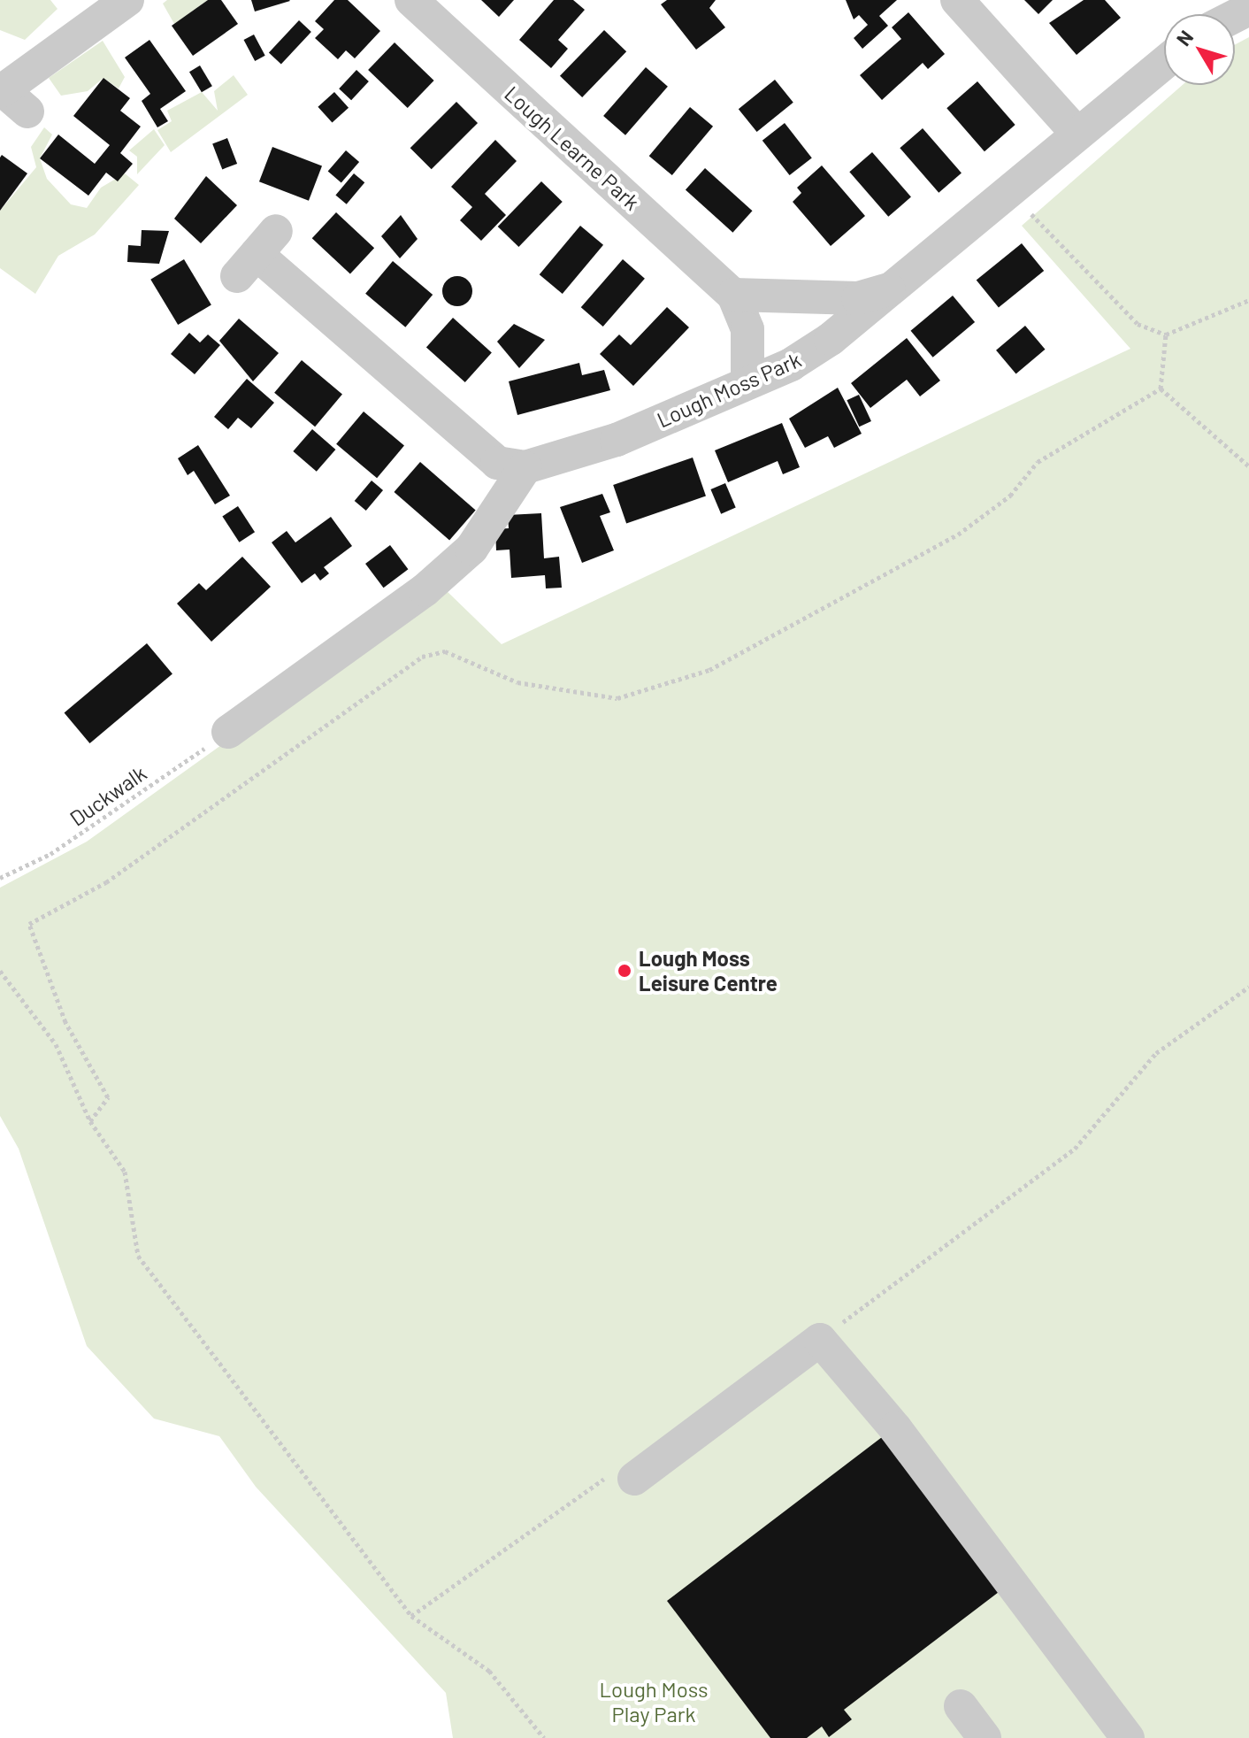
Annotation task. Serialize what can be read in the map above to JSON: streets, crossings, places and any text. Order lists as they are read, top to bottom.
{
  "streets": {
    "street": ["Lough Learne Park", "Lough Moss Park"],
    "path": ["Duckwalk"]
  },
  "crossings": [
    ["Lough Learne Park", "Lough Moss Park"]
  ],
  "parks": ["Lough Moss Play Park"],
  "places": ["Lough Moss Leisure Centre"],
  "north": "top left"
}
